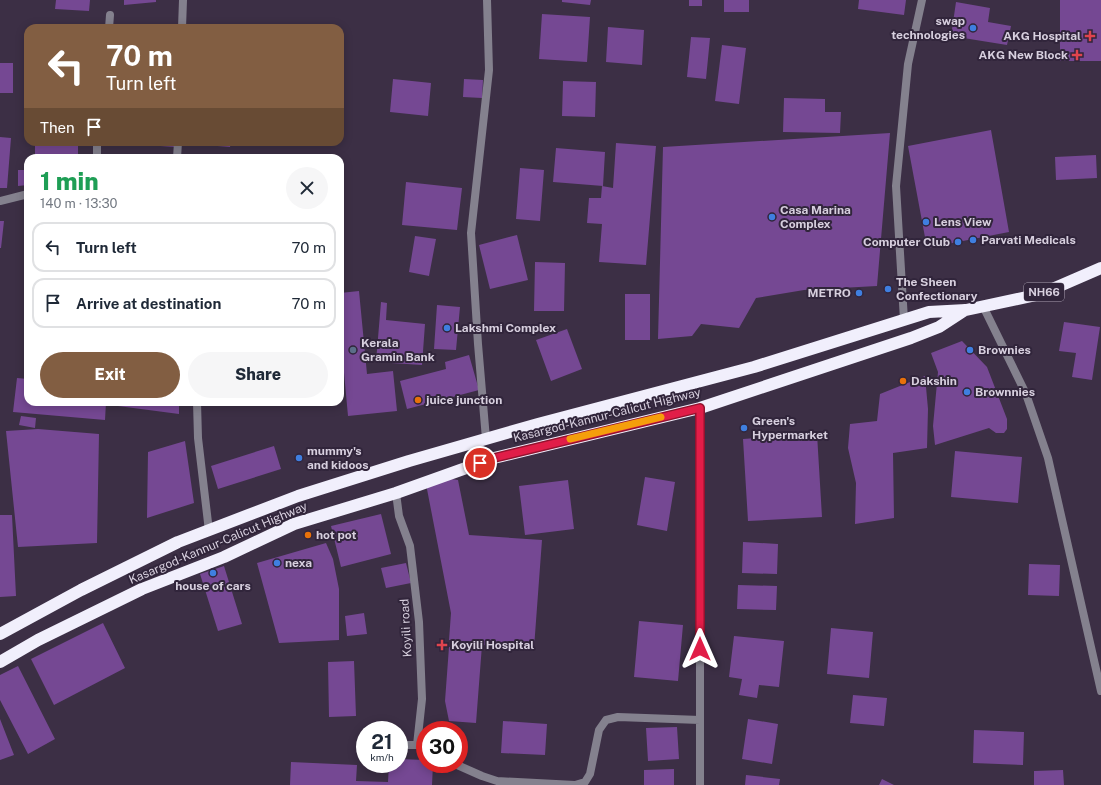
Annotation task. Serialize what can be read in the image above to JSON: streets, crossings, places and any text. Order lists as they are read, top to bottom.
{
  "streets": {
    "highway": ["NH66", "Kasargod-Kannur-Calicut Highway"],
    "street": ["Koyili road"]
  },
  "crossings": [
    ["Kasargod-Kannur-Calicut Highway", "Koyili road"]
  ],
  "places": {
    "other": [
      "swap technologies",
      "Casa Marina Complex",
      "Lens View",
      "Parvati Medicals",
      "Computer Club",
      "The Sheen Confectionary",
      "METRO",
      "Lakshmi Complex",
      "Kerala Gramin Bank",
      "Brownies",
      "Dakshin",
      "Brownnies",
      "juice junction",
      "Green's Hypermarket",
      "mummy's and kidoos",
      "hot pot",
      "nexa",
      "house of cars"
    ],
    "health": ["AKG Hospital", "AKG New Block", "Koyili Hospital"]
  },
  "page": {
    "turn": ["70 m", "Turn left"],
    "then": "Then",
    "heading": ["1 min", "140 m · 13:30"],
    "list": [
      {
        "name": "Turn left",
        "value": "70 m"
      },
      {
        "name": "Arrive at destination",
        "value": "70 m"
      }
    ],
    "buttons": ["Exit", "Share"],
    "speed": "21 km/h",
    "limit": "30"
  }
}
